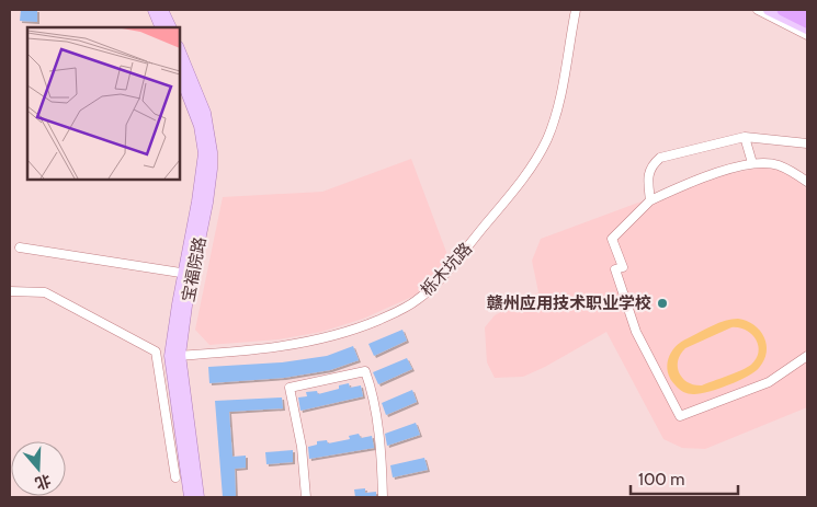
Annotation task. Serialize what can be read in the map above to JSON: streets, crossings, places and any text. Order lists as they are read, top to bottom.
{
  "streets": {
    "main road": ["宝福院路"],
    "street": ["栎木坑路"]
  },
  "crossings": [
    ["宝福院路", "栎木坑路"]
  ],
  "places": ["赣州应用技术职业学校"],
  "scale_bar": "100 m",
  "north": "bottom"
}
